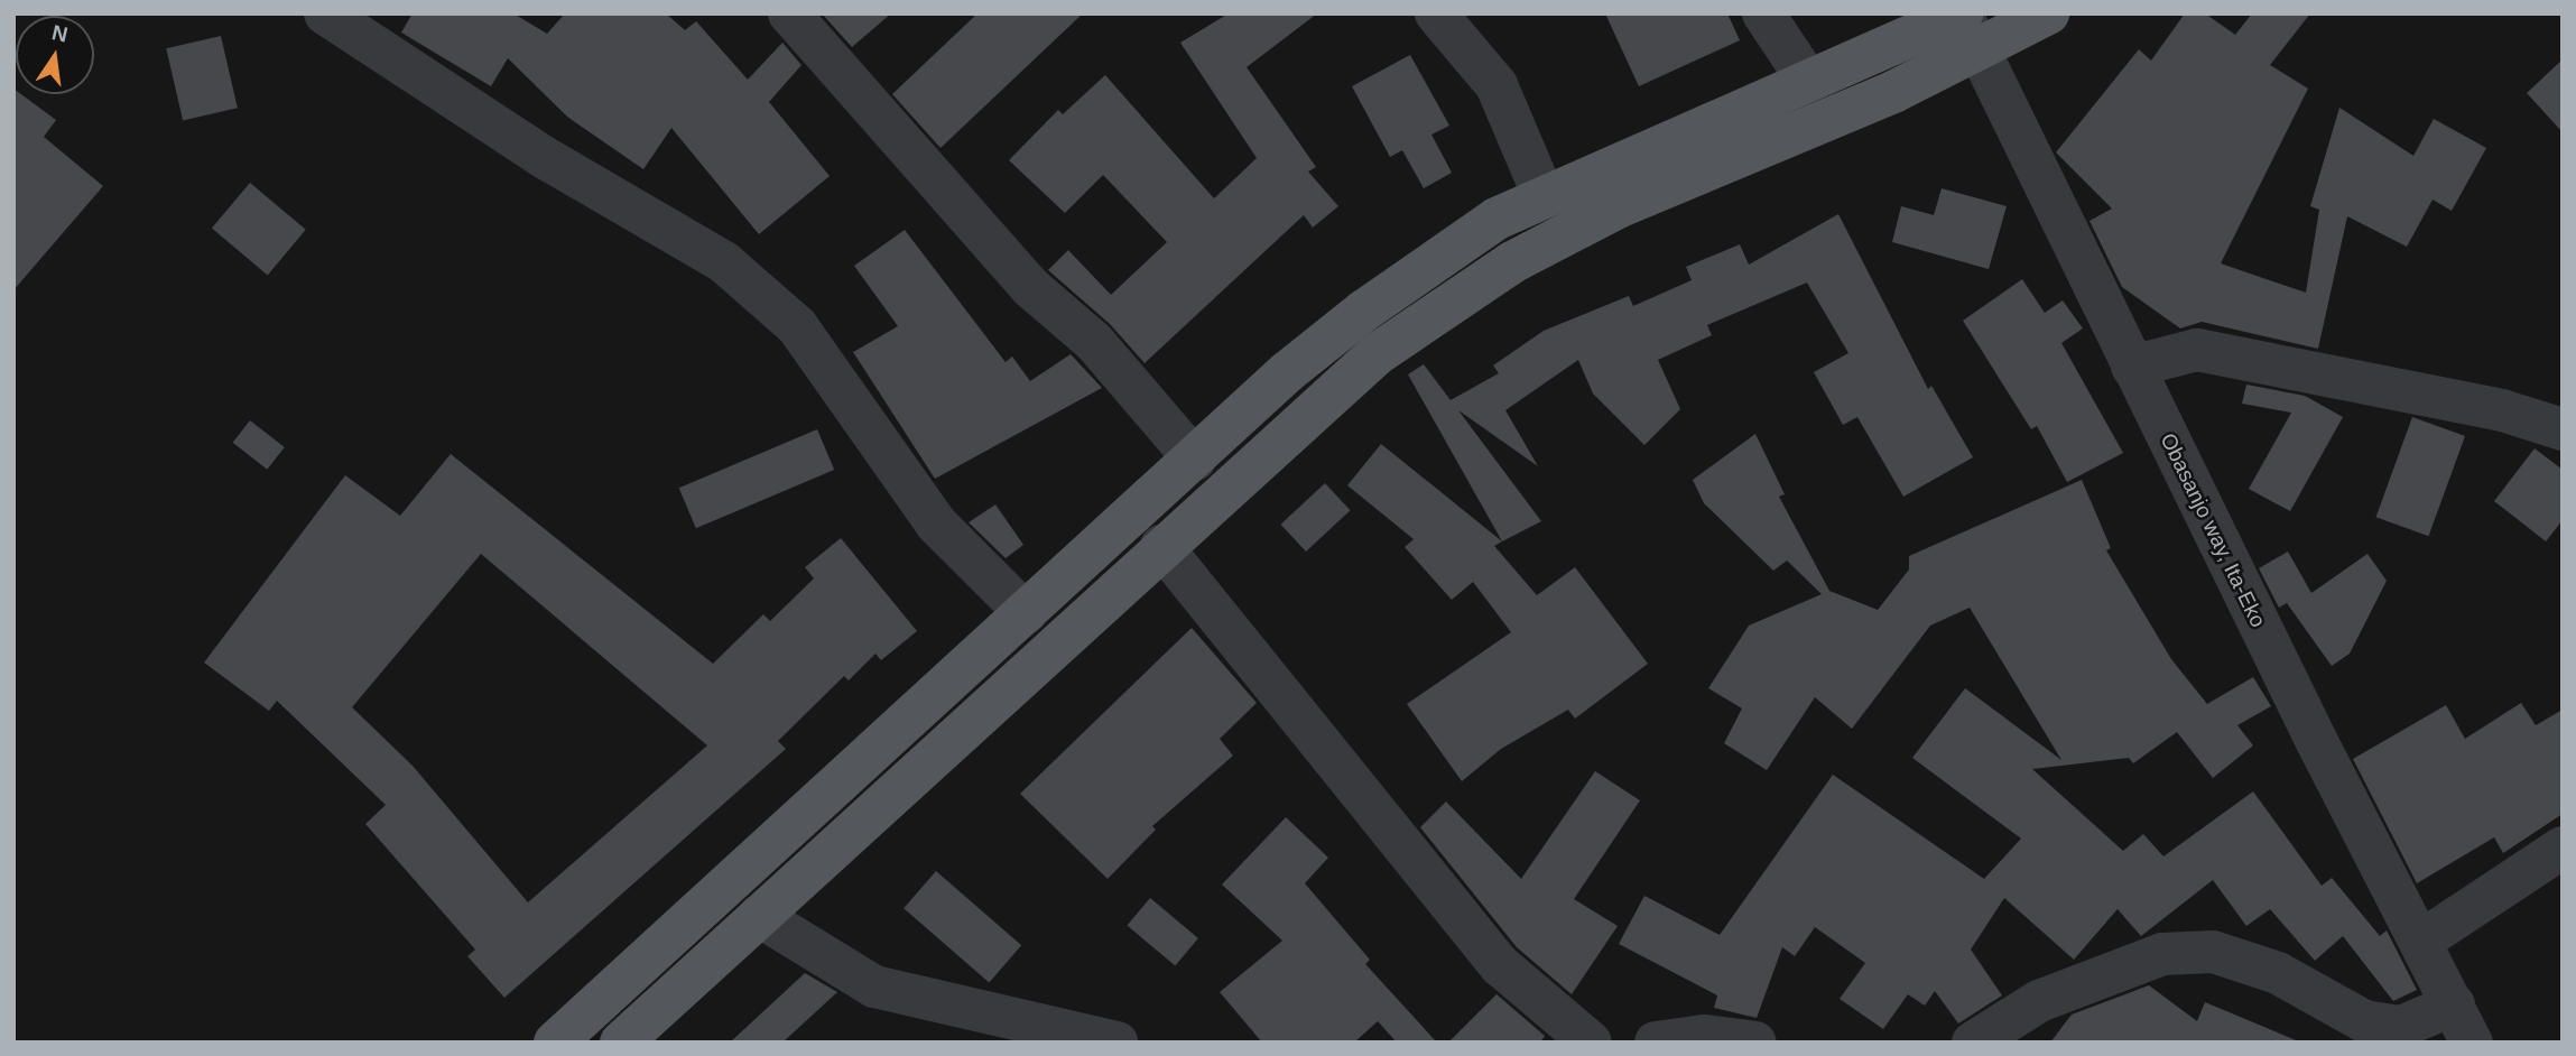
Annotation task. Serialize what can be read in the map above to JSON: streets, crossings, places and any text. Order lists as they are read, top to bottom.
{
  "streets": {
    "street": ["Obasanjo way, Ita-Eko"]
  },
  "north": "top"
}
